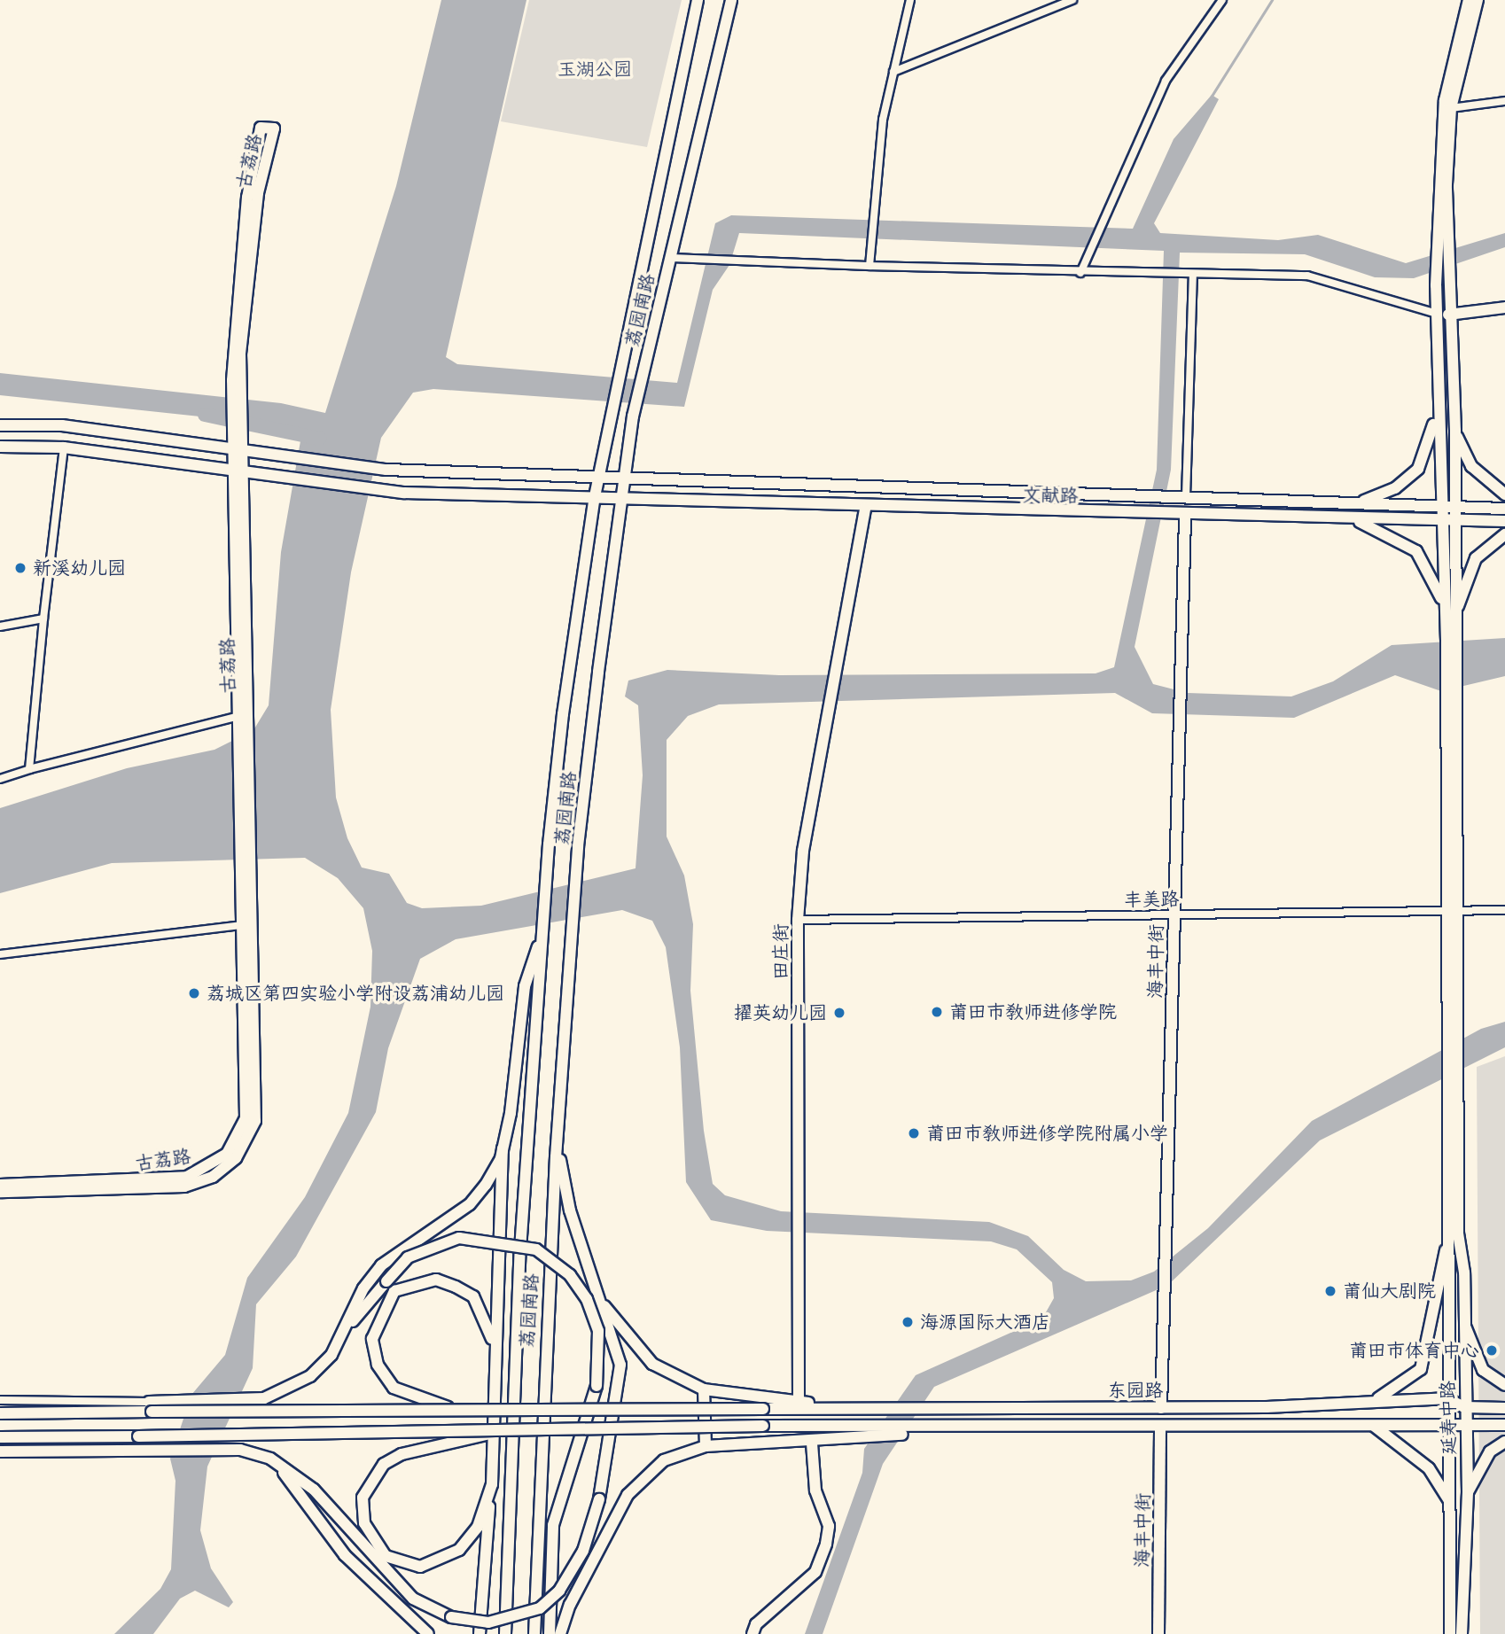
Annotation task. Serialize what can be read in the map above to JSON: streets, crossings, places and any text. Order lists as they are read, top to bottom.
{
  "streets": {
    "main road": [
      "古荔路",
      "荔园南路",
      "文献路",
      "田庄街",
      "海丰中街",
      "东园路",
      "延寿中路"
    ],
    "street": ["丰美路"]
  },
  "crossings": [
    ["古荔路", "文献路"],
    ["荔园南路", "文献路"],
    ["文献路", "田庄街"],
    ["文献路", "海丰中街"],
    ["丰美路", "田庄街"],
    ["丰美路", "海丰中街"],
    ["海丰中街", "东园路"],
    ["东园路", "延寿中路"]
  ],
  "parks": ["玉湖公园"],
  "places": [
    "新溪幼儿园",
    "荔城区第四实验小学附设荔浦幼儿园",
    "莆田市教师进修学院",
    "擢英幼儿园",
    "莆田市教师进修学院附属小学",
    "莆仙大剧院",
    "海源国际大酒店",
    "莆田市体育中心"
  ]
}
